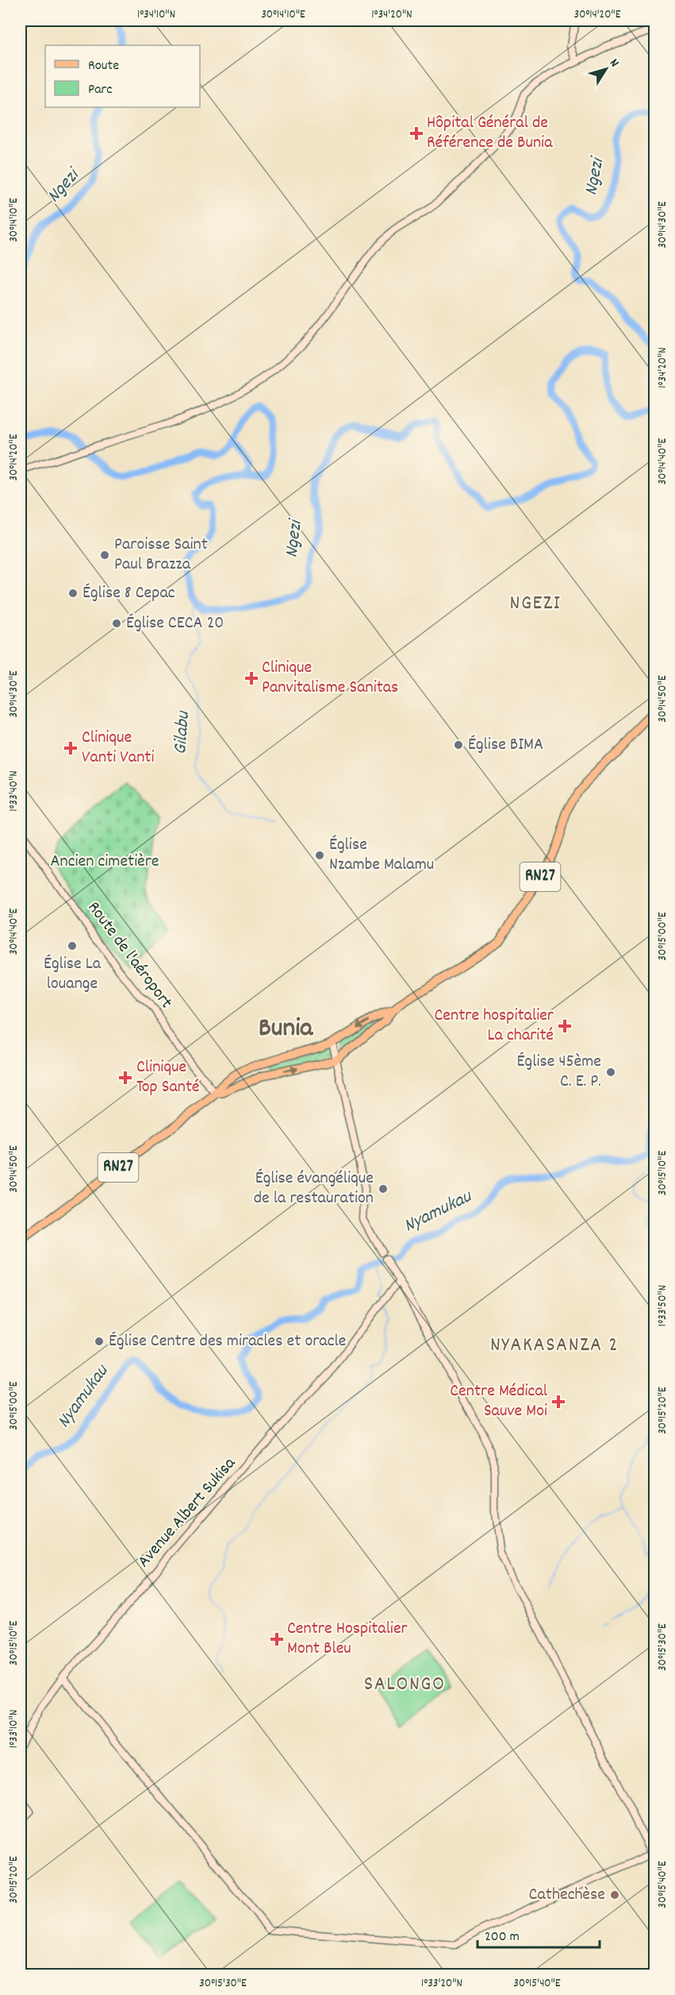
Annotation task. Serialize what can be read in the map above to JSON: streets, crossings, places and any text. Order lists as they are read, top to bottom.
{
  "streets": {
    "main road": ["RN27"],
    "street": ["Route de l'aéroport", "Avenue Albert Sukisa"]
  },
  "crossings": [
    ["RN27", "Route de l'aéroport"]
  ],
  "districts": [
    "NGEZI",
    "Bunia",
    "NYAKASANZA 2",
    "SALONGO"
  ],
  "water": ["Ngezi", "Gilabu", "Nyamukau"],
  "parks": ["Ancien cimetière"],
  "places": {
    "health": [
      "Hôpital Général de Référence de Bunia",
      "Clinique Panvitalisme Sanitas",
      "Clinique Vanti Vanti",
      "Centre hospitalier La charité",
      "Clinique Top Santé",
      "Centre Médical Sauve Moi",
      "Centre Hospitalier Mont Bleu"
    ],
    "other": [
      "Paroisse Saint Paul Brazza",
      "Église 8 Cepac",
      "Église CECA 20",
      "Église BIMA",
      "Église Nzambe Malamu",
      "Église La louange",
      "Église 45ème C. E. P.",
      "Église évangélique de la restauration",
      "Église Centre des miracles et oracle",
      "Cathechèse"
    ]
  },
  "legend": ["Route", "Parc"],
  "scale_bar": "200 m",
  "north": "top right",
  "coordinates": [
    "1°34'10\"N",
    "30°14'10\"E",
    "1°34'20\"N",
    "30°14'20\"E",
    "30°14'30\"E",
    "30°14'40\"E",
    "30°14'50\"E",
    "1°33'40\"N",
    "30°15'00\"E",
    "30°15'10\"E",
    "1°33'50\"N",
    "30°15'20\"E",
    "30°15'30\"E",
    "1°33'10\"N",
    "30°15'40\"E",
    "1°33'20\"N"
  ]
}
